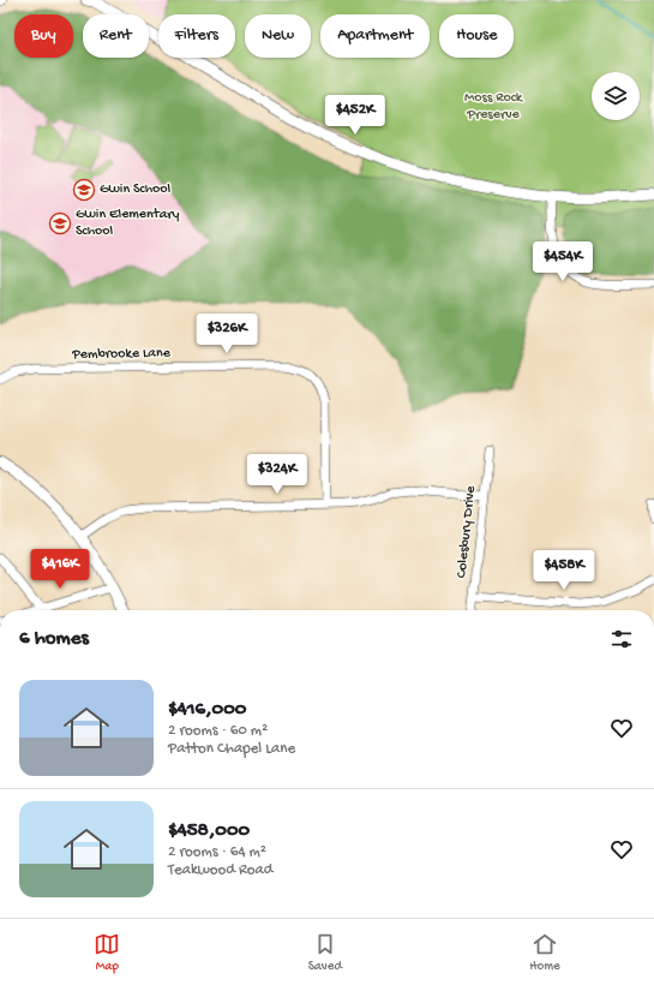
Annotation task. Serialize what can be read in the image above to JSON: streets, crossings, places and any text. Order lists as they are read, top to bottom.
{
  "streets": {
    "street": ["Pembrooke Lane", "Colesbury Drive"]
  },
  "parks": ["Moss Rock Preserve"],
  "places": {
    "school or university": ["Gwin School", "Gwin Elementary School"]
  },
  "page": {
    "chip": [
      "Buy",
      "Rent",
      "Filters",
      "New",
      "Apartment",
      "House"
    ],
    "price": [
      "$452K",
      "$454K",
      "$326K",
      "$324K",
      "$416K",
      "$458K"
    ],
    "heading": "6 homes",
    "list": [
      {
        "name": "$416,000",
        "note": "2 rooms · 60 m² · Patton Chapel Lane"
      },
      {
        "name": "$458,000",
        "note": "2 rooms · 64 m² · Teakwood Road"
      }
    ],
    "tabs": ["Map", "Saved", "Home"]
  }
}
